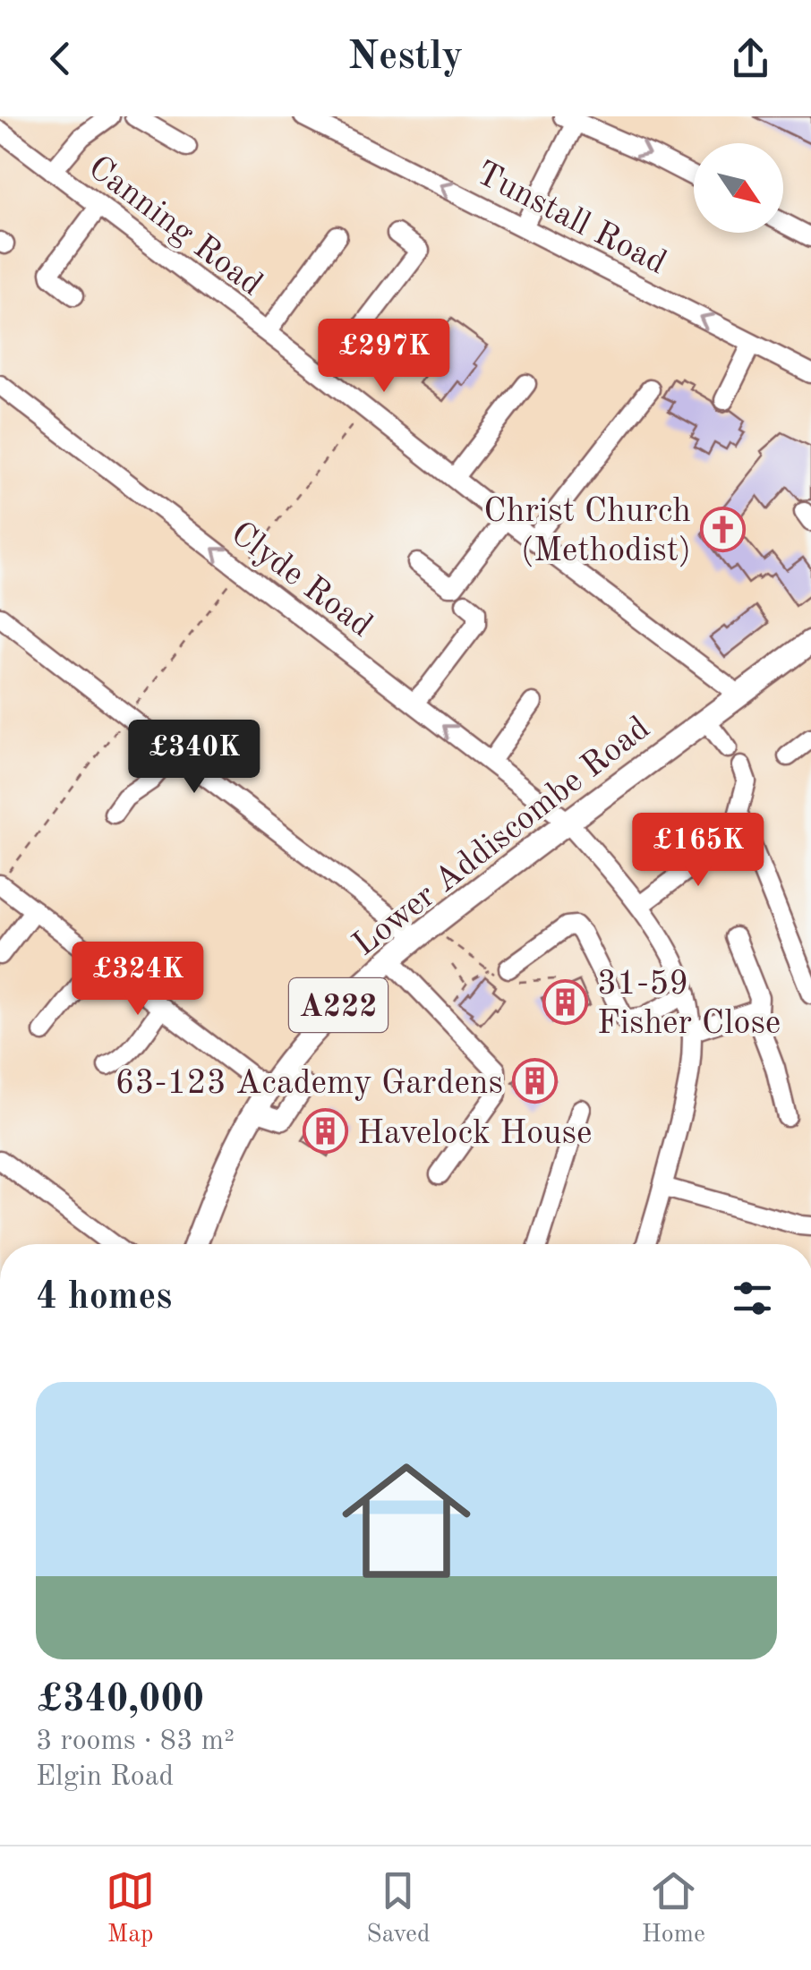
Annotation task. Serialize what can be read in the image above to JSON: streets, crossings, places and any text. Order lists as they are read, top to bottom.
{
  "streets": {
    "main road": ["Lower Addiscombe Road", "A222"],
    "street": ["Tunstall Road", "Canning Road", "Clyde Road"]
  },
  "crossings": [
    ["Canning Road", "Lower Addiscombe Road"],
    ["Clyde Road", "Lower Addiscombe Road"]
  ],
  "one_way": ["Clyde Road"],
  "places": {
    "church": ["Christ Church (Methodist)"],
    "building": ["31-59 Fisher Close", "63-123 Academy Gardens", "Havelock House"]
  },
  "north": "bottom right",
  "page": {
    "header": "Nestly",
    "price": [
      "£297K",
      "£340K",
      "£165K",
      "£324K"
    ],
    "heading": "4 homes",
    "list": [
      {
        "name": "£340,000",
        "note": "3 rooms · 83 m² · Elgin Road"
      }
    ],
    "tabs": ["Map", "Saved", "Home"]
  }
}
